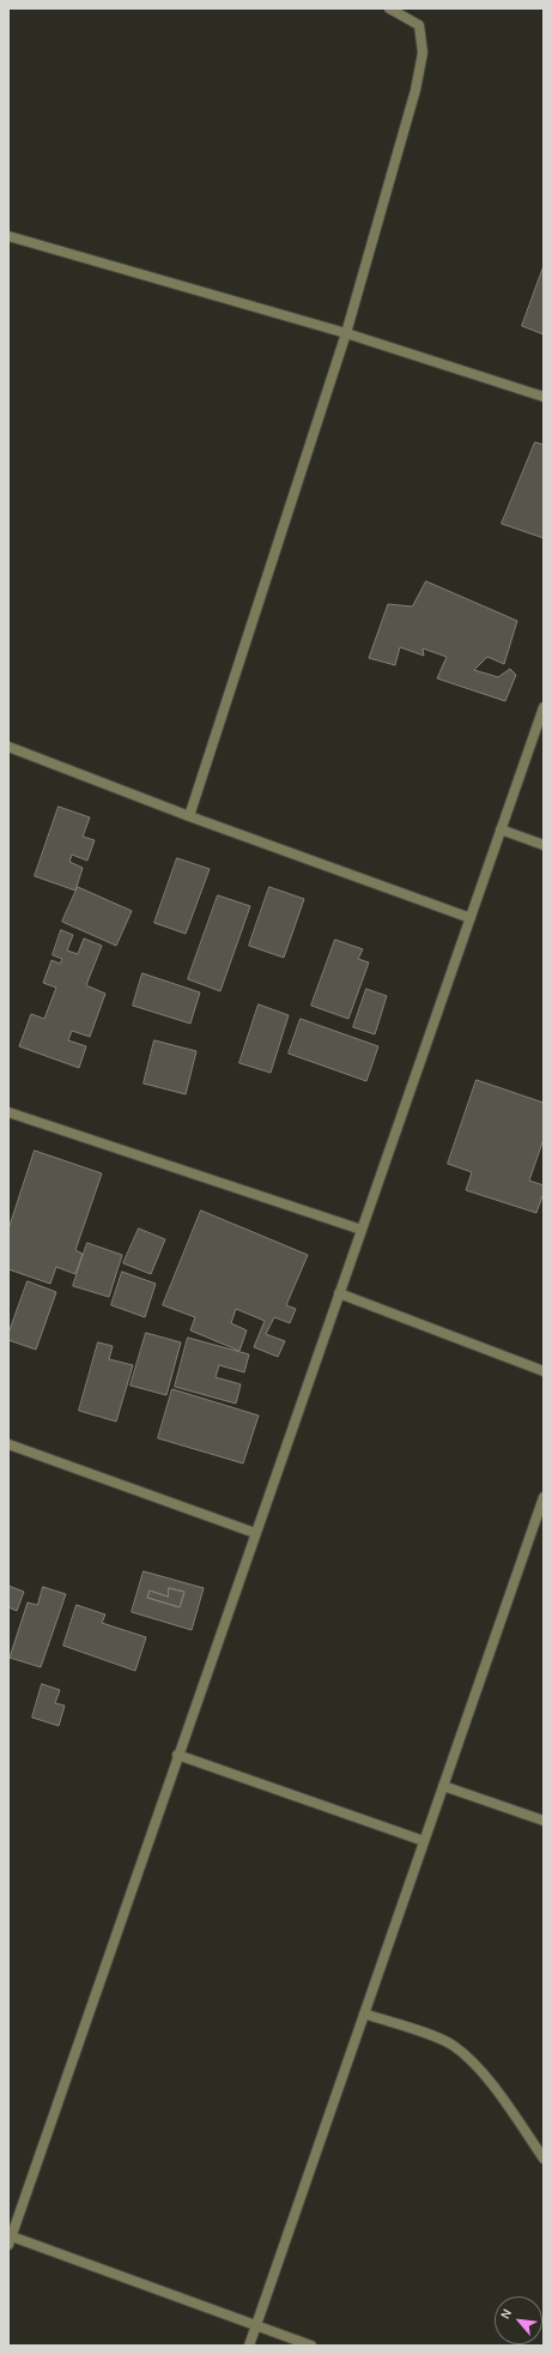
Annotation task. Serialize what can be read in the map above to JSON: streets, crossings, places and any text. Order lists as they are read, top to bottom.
{
  "north": "top left"
}
